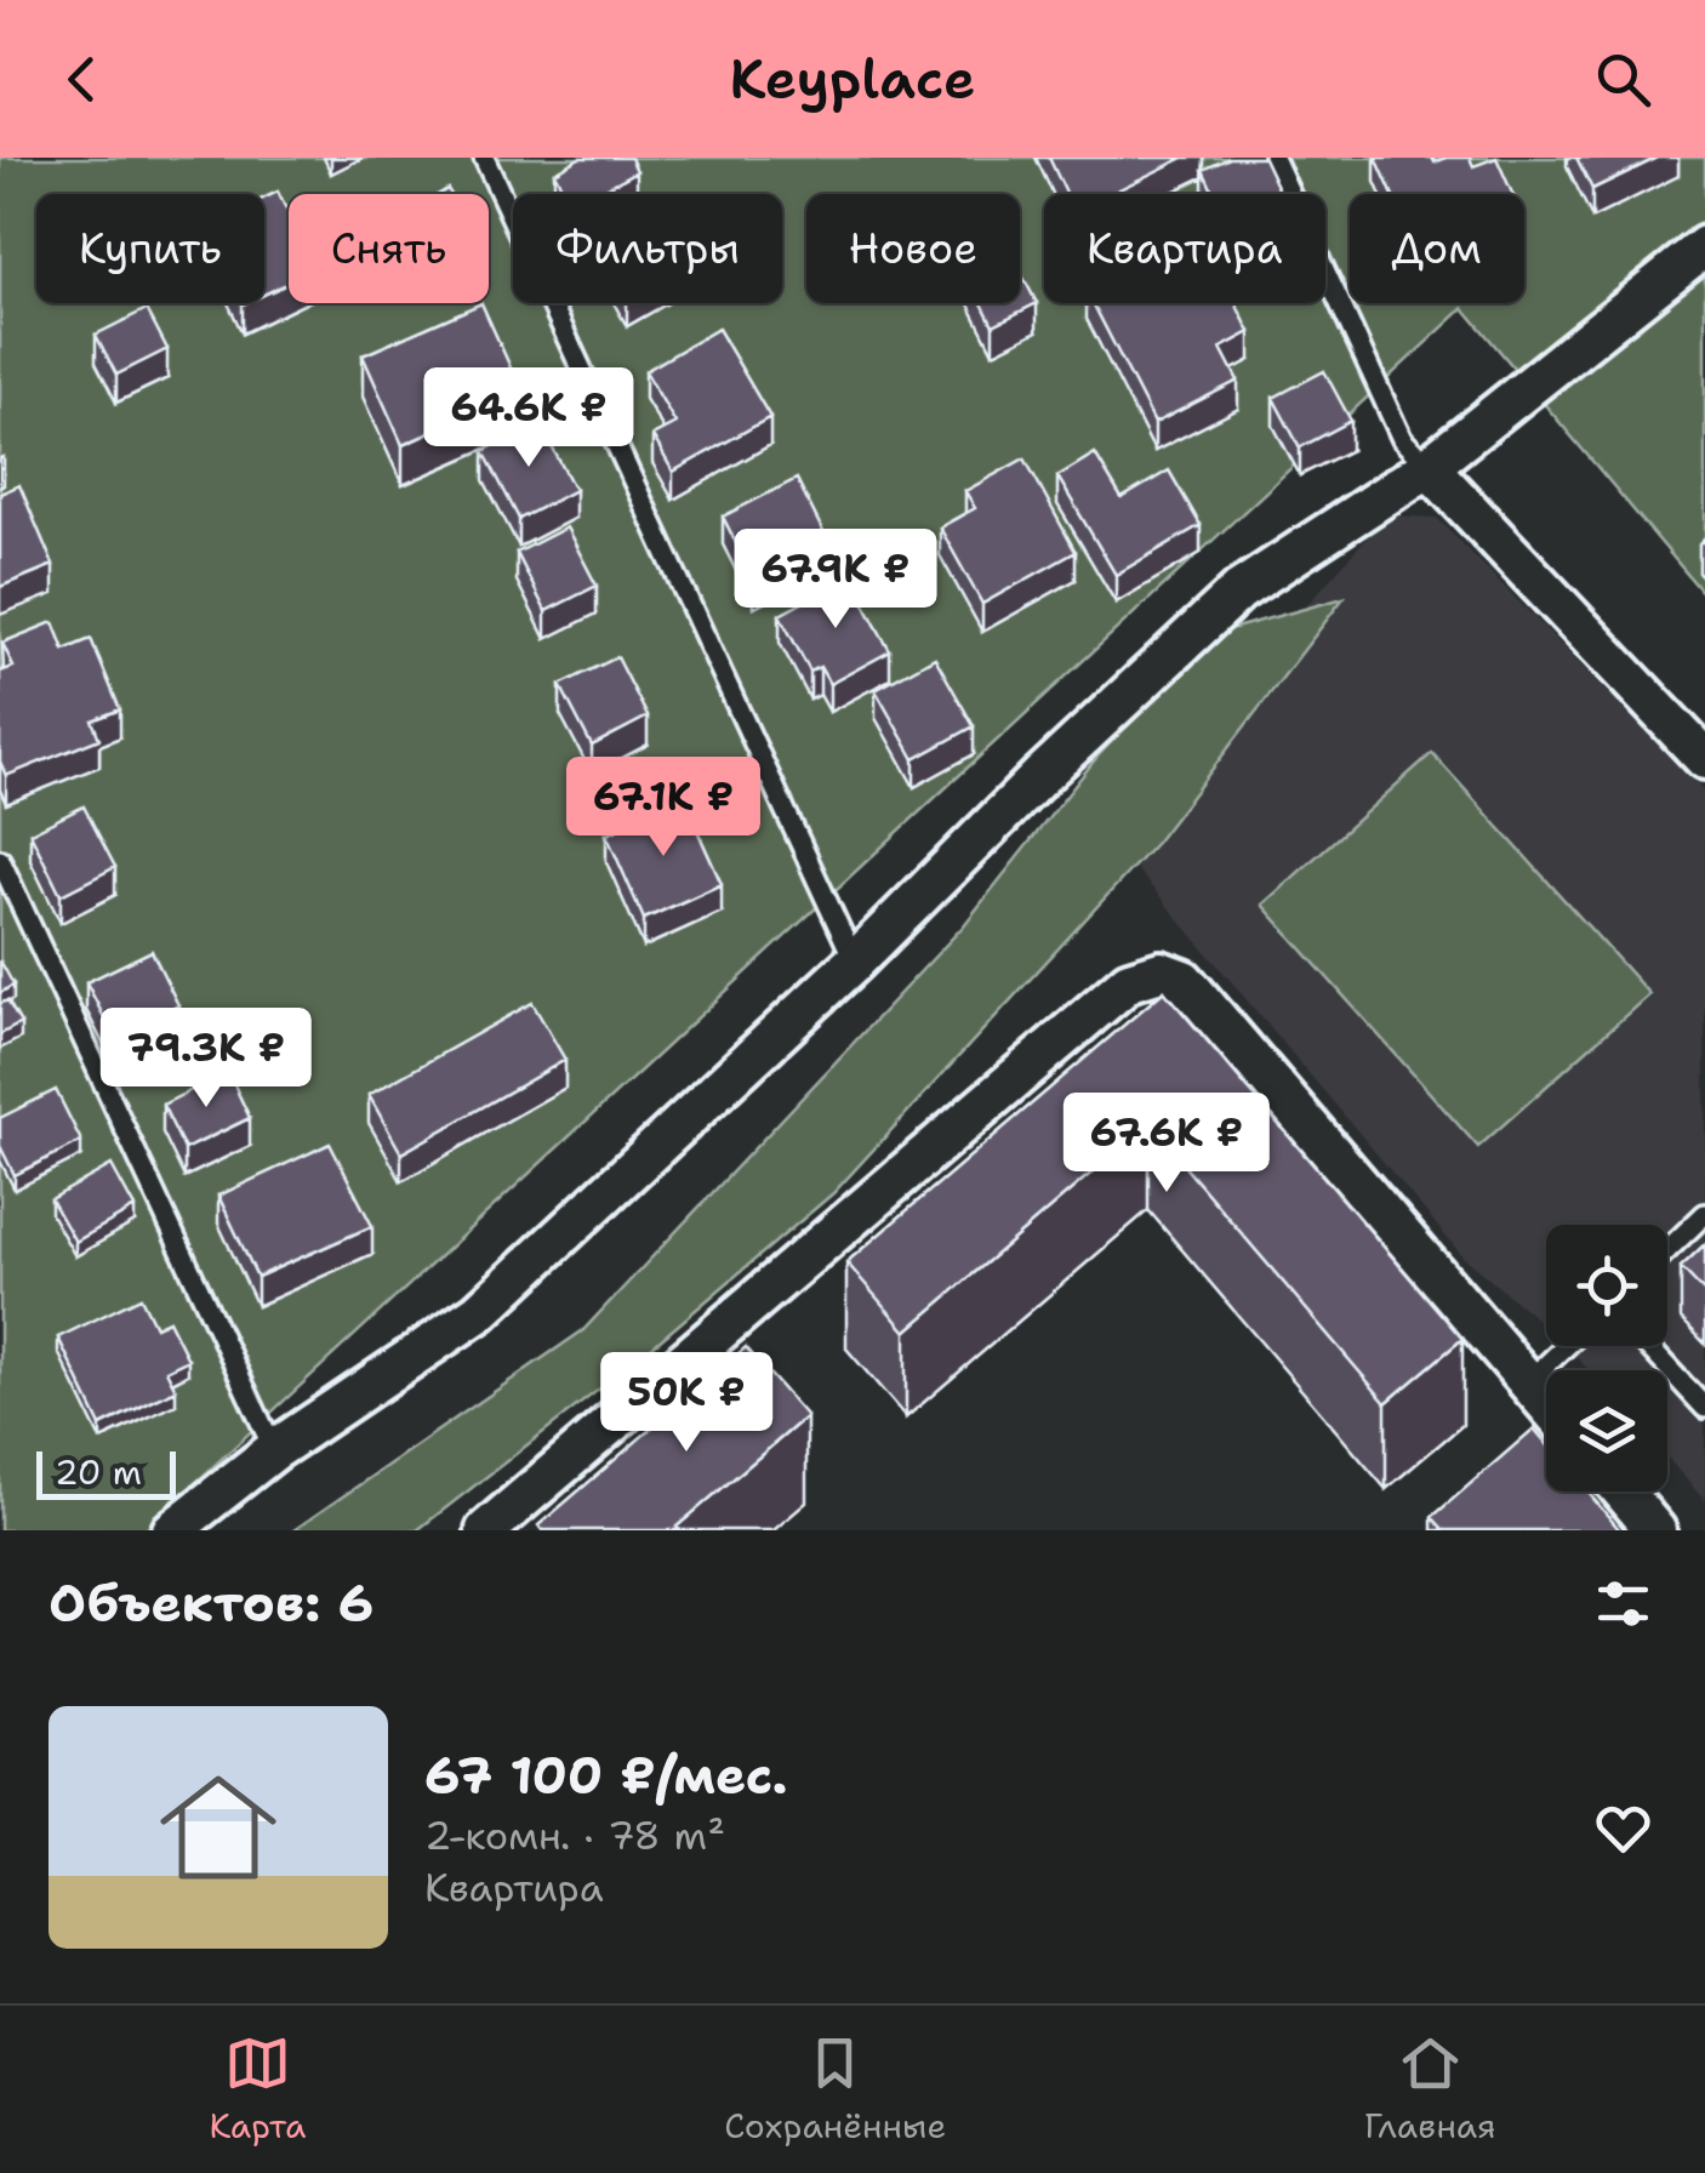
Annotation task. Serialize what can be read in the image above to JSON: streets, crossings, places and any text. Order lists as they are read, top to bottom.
{
  "scale_bar": "20 m",
  "page": {
    "header": "Keyplace",
    "chip": [
      "Купить",
      "Снять",
      "Фильтры",
      "Новое",
      "Квартира",
      "Дом"
    ],
    "price": [
      "64.6K ₽",
      "67.9K ₽",
      "67.1K ₽",
      "79.3K ₽",
      "67.6K ₽",
      "50K ₽"
    ],
    "scale": "20 m",
    "heading": "Объектов: 6",
    "list": [
      {
        "name": "67 100 ₽/мес.",
        "note": "2-комн. · 78 m² · Квартира"
      }
    ],
    "tabs": ["Карта", "Сохранённые", "Главная"]
  }
}
